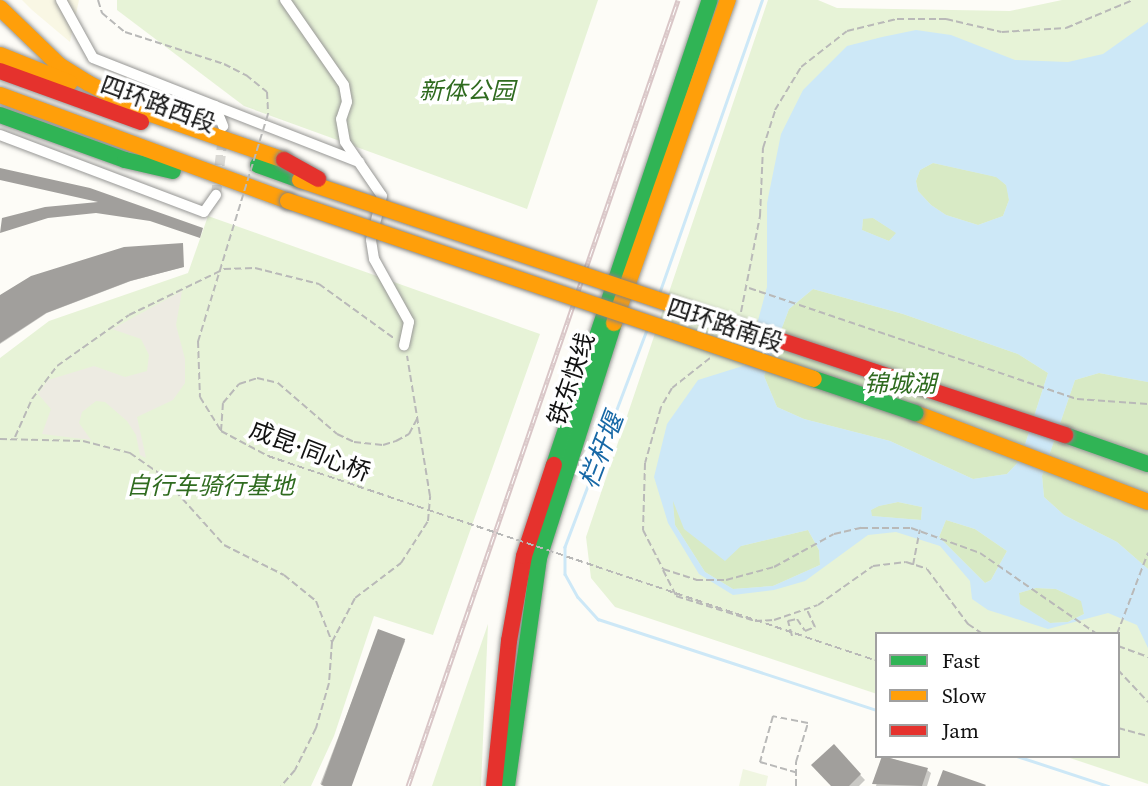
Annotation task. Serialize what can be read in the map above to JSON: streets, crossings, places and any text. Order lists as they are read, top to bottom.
{
  "streets": {
    "main road": ["四环路西段", "四环路南段", "铁东快线"],
    "path": ["成昆·同心桥"]
  },
  "crossings": [
    ["四环路西段", "四环路南段"]
  ],
  "water": ["栏杆堰"],
  "parks": ["新体公园", "锦城湖", "自行车骑行基地"],
  "legend": ["Fast", "Slow", "Jam"]
}
